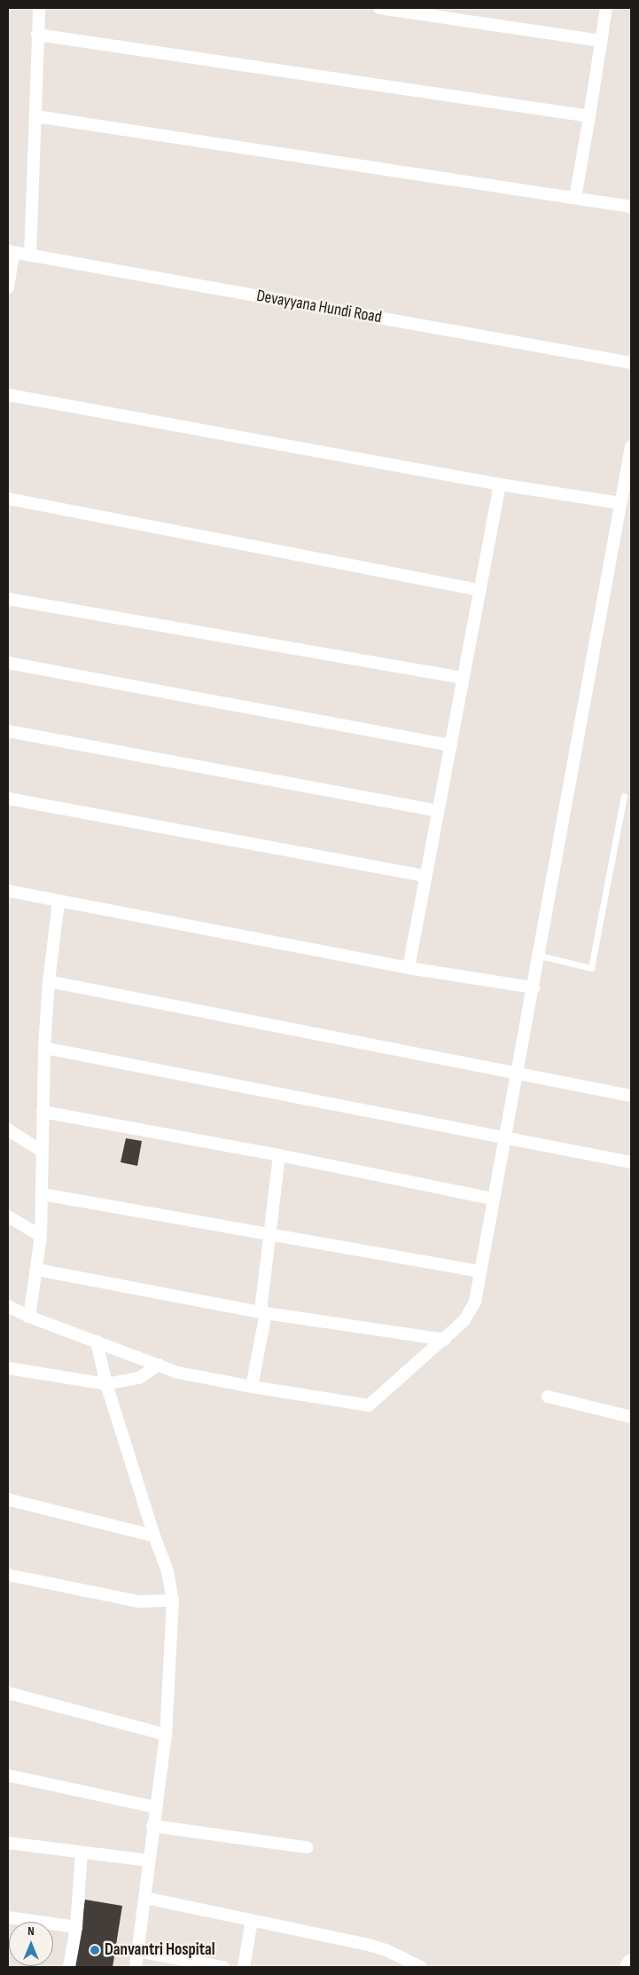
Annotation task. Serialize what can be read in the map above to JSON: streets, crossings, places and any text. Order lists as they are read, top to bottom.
{
  "streets": {
    "street": ["Devayyana Hundi Road"]
  },
  "places": ["Danvantri Hospital"],
  "north": "top"
}
